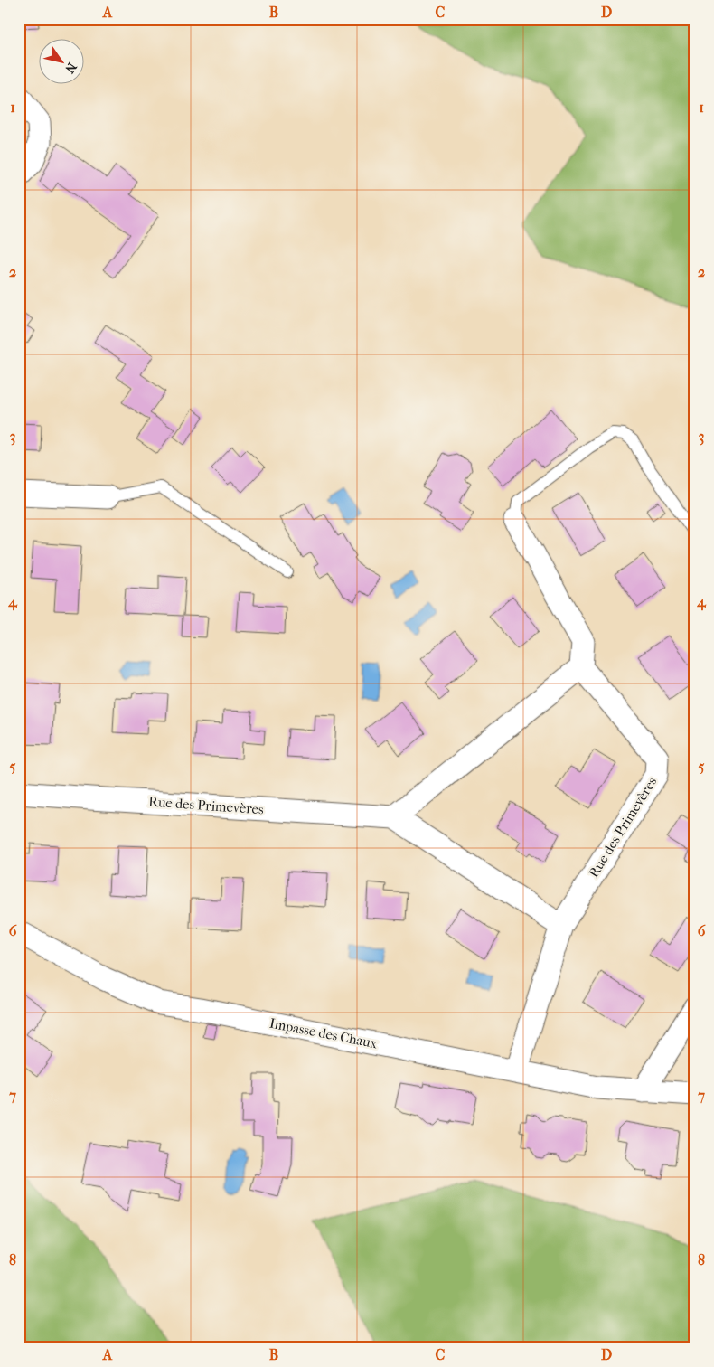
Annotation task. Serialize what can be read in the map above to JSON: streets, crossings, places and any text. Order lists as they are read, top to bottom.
{
  "streets": {
    "street": ["Rue des Primevères", "Impasse des Chaux"]
  },
  "crossings": [
    ["Rue des Primevères", "Impasse des Chaux"]
  ],
  "north": "bottom right",
  "grid": {
    "columns": [
      "A",
      "B",
      "C",
      "D"
    ],
    "rows": [
      "1",
      "2",
      "3",
      "4",
      "5",
      "6",
      "7",
      "8"
    ]
  }
}
